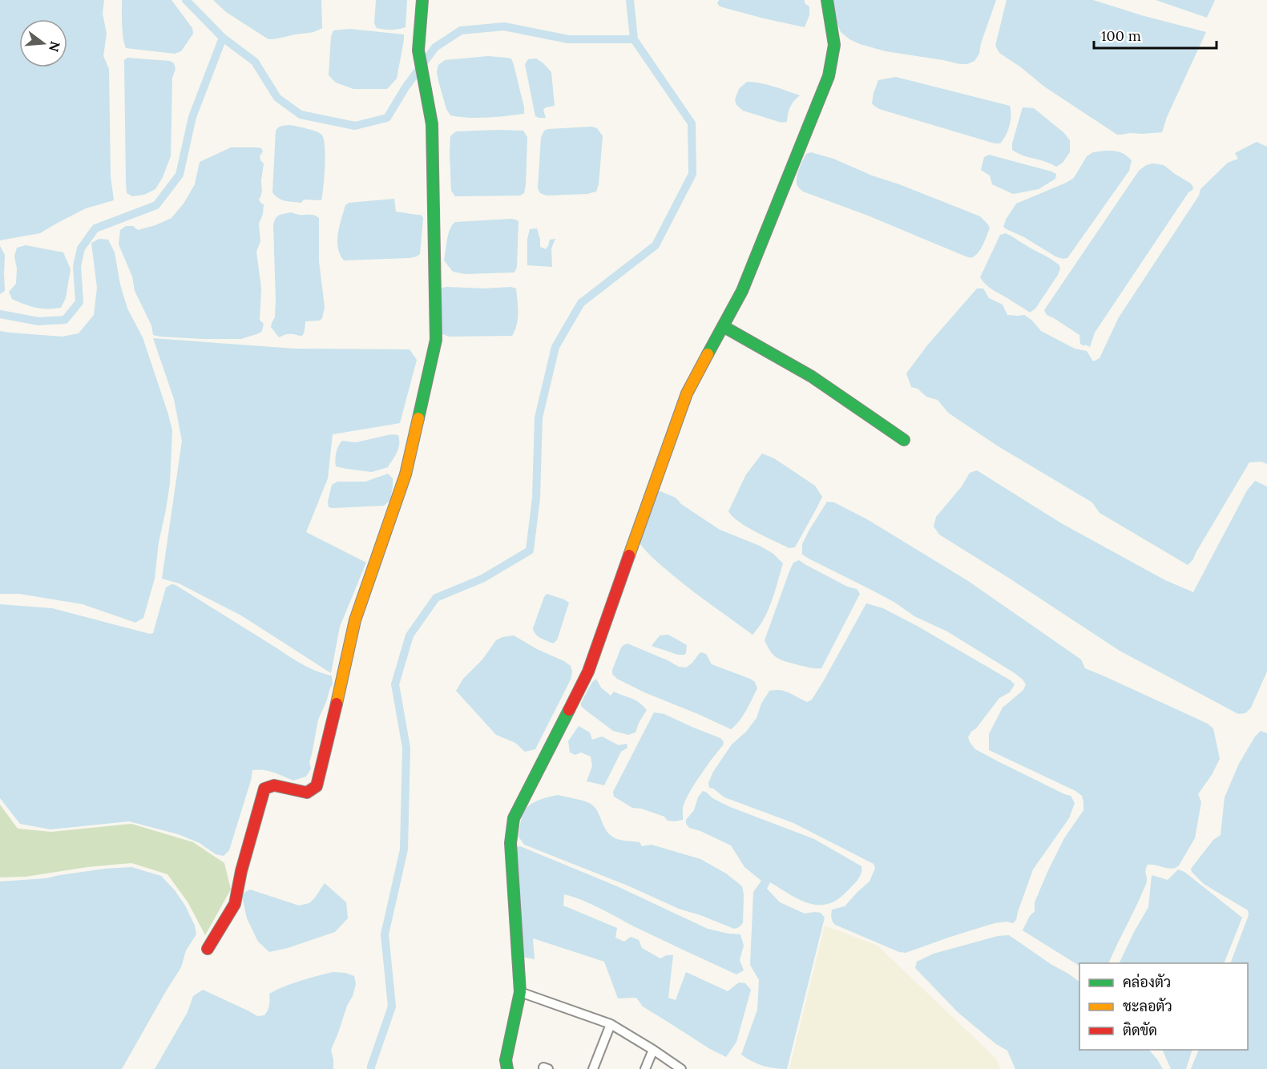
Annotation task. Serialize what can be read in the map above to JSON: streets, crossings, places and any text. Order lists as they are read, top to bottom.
{
  "legend": ["คล่องตัว", "ชะลอตัว", "ติดขัด"],
  "scale_bar": "100 m",
  "north": "right"
}
